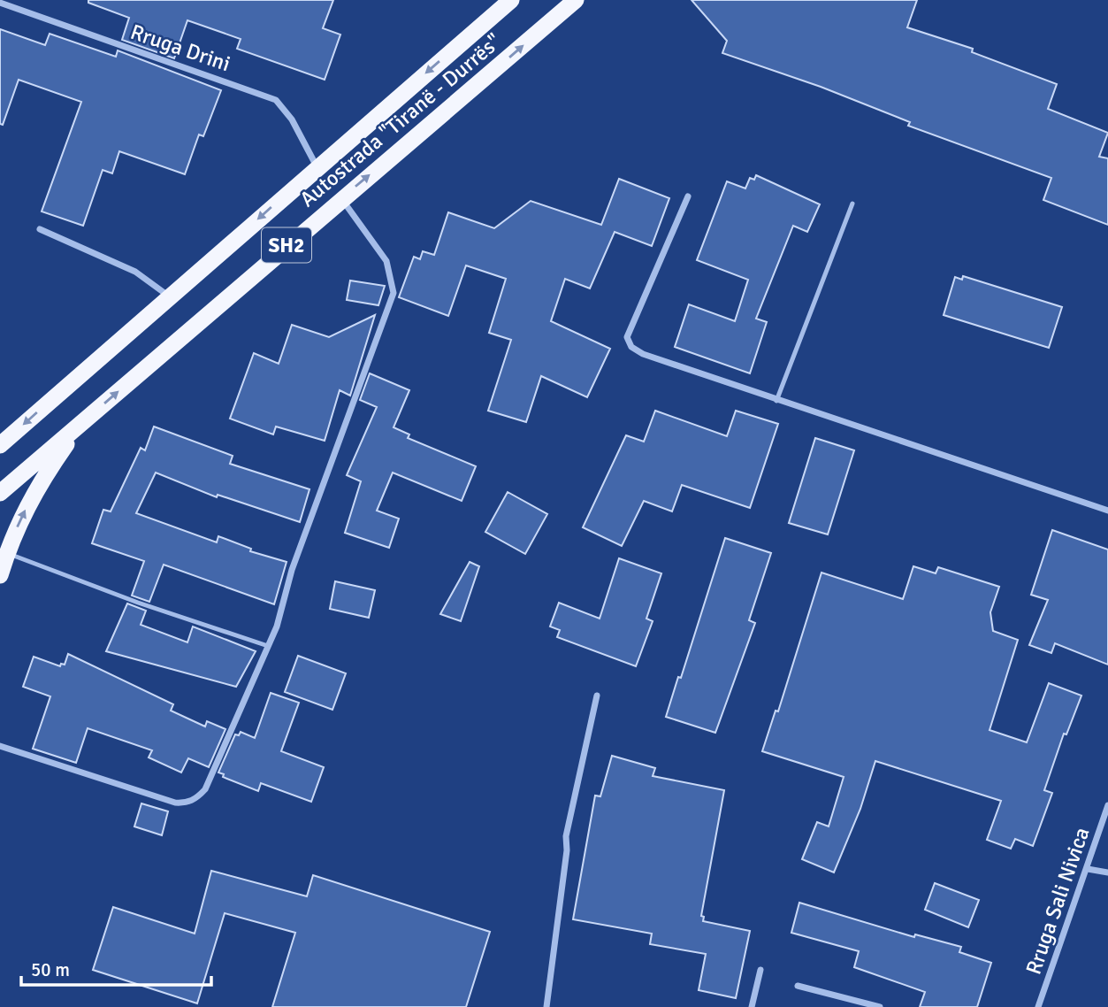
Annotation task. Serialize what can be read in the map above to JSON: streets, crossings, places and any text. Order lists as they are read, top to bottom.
{
  "streets": {
    "highway": ["Autostrada \"Tiranë - Durrës\"", "SH2"],
    "street": ["Rruga Drini", "Rruga Sali Nivica"]
  },
  "crossings": [
    ["Rruga Drini", "Autostrada \"Tiranë - Durrës\""]
  ],
  "scale_bar": "50 m"
}
